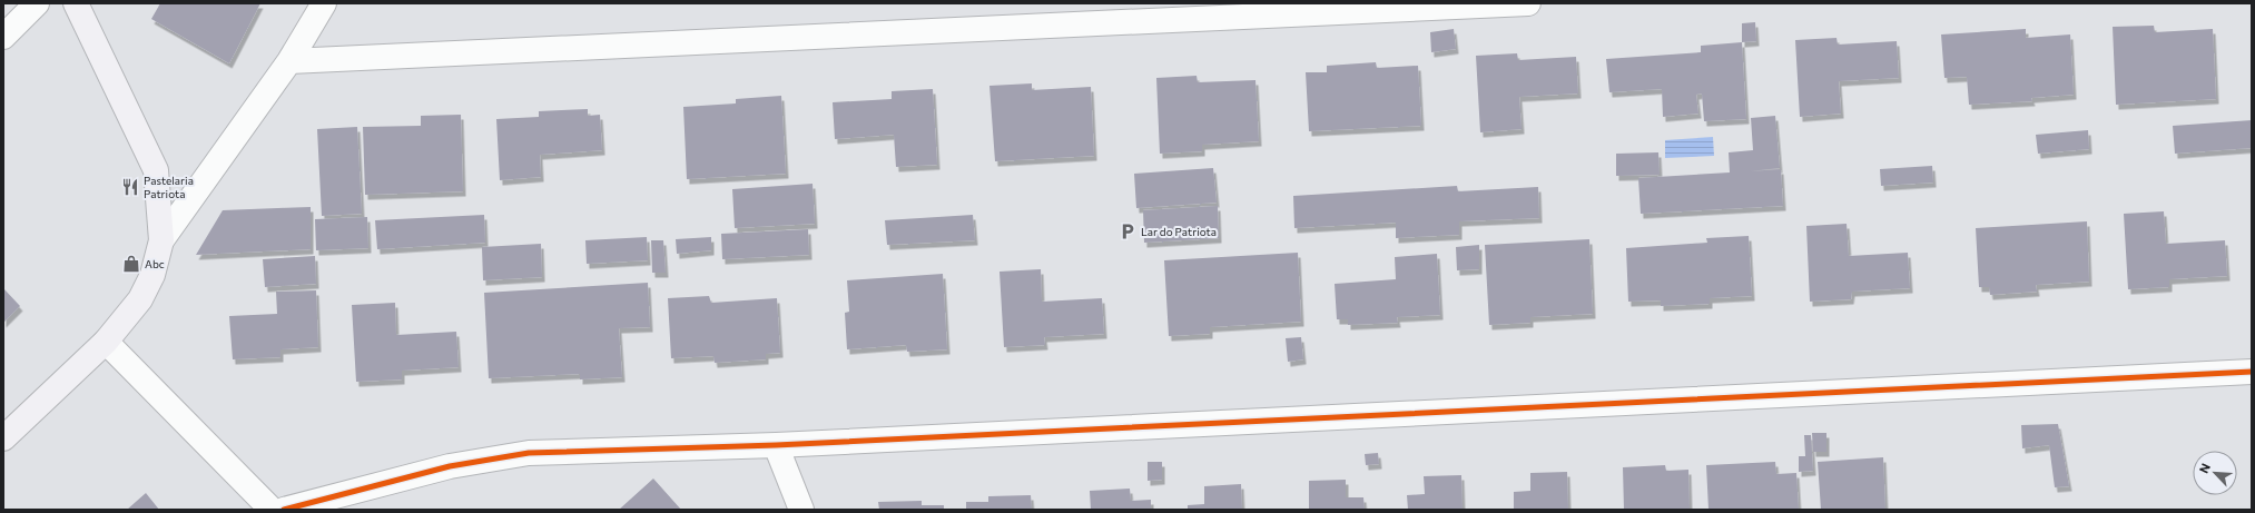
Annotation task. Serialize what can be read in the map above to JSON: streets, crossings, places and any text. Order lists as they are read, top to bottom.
{
  "places": {
    "restaurant": ["Pastelaria Patriota"],
    "parking": ["Lar do Patriota"],
    "shop": ["Abc"]
  },
  "north": "top left"
}
